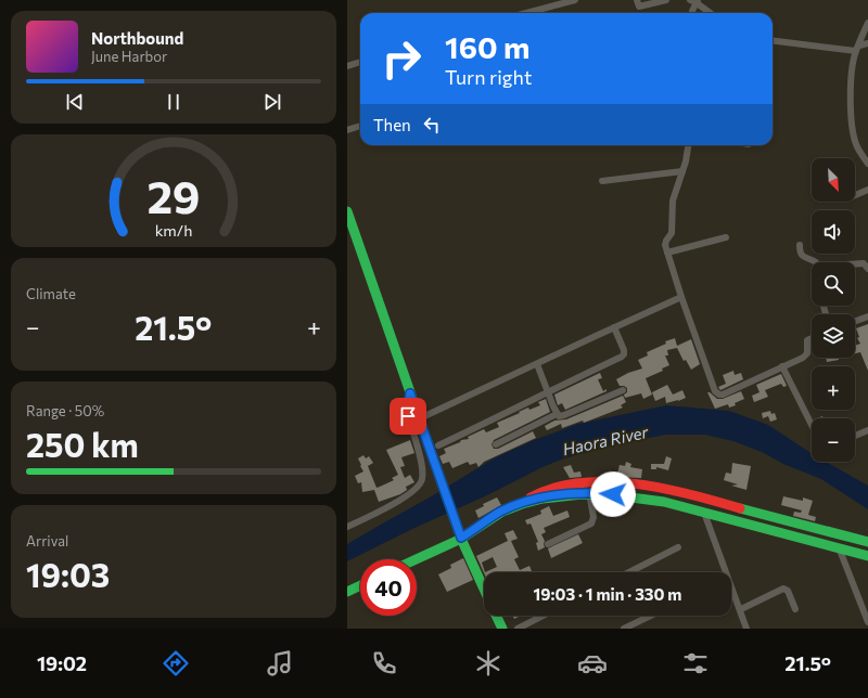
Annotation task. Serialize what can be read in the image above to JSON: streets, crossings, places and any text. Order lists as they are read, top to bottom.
{
  "water": ["Haora River"],
  "north": "bottom right",
  "page": {
    "turn": ["160 m", "Turn right"],
    "song": ["Northbound", "June Harbor"],
    "then": "Then",
    "map_buttons": ["+", "−"],
    "tile": [
      "Climate",
      ["Range · 50%", "250 km"],
      ["Arrival", "19:03"]
    ],
    "heat": ["−", "21.5°", "+"],
    "limit": "40",
    "trip": "19:03 · 1 min · 330 m",
    "tabs": ["19:02", "21.5°"],
    "gauge": ["29", "km/h"]
  }
}
